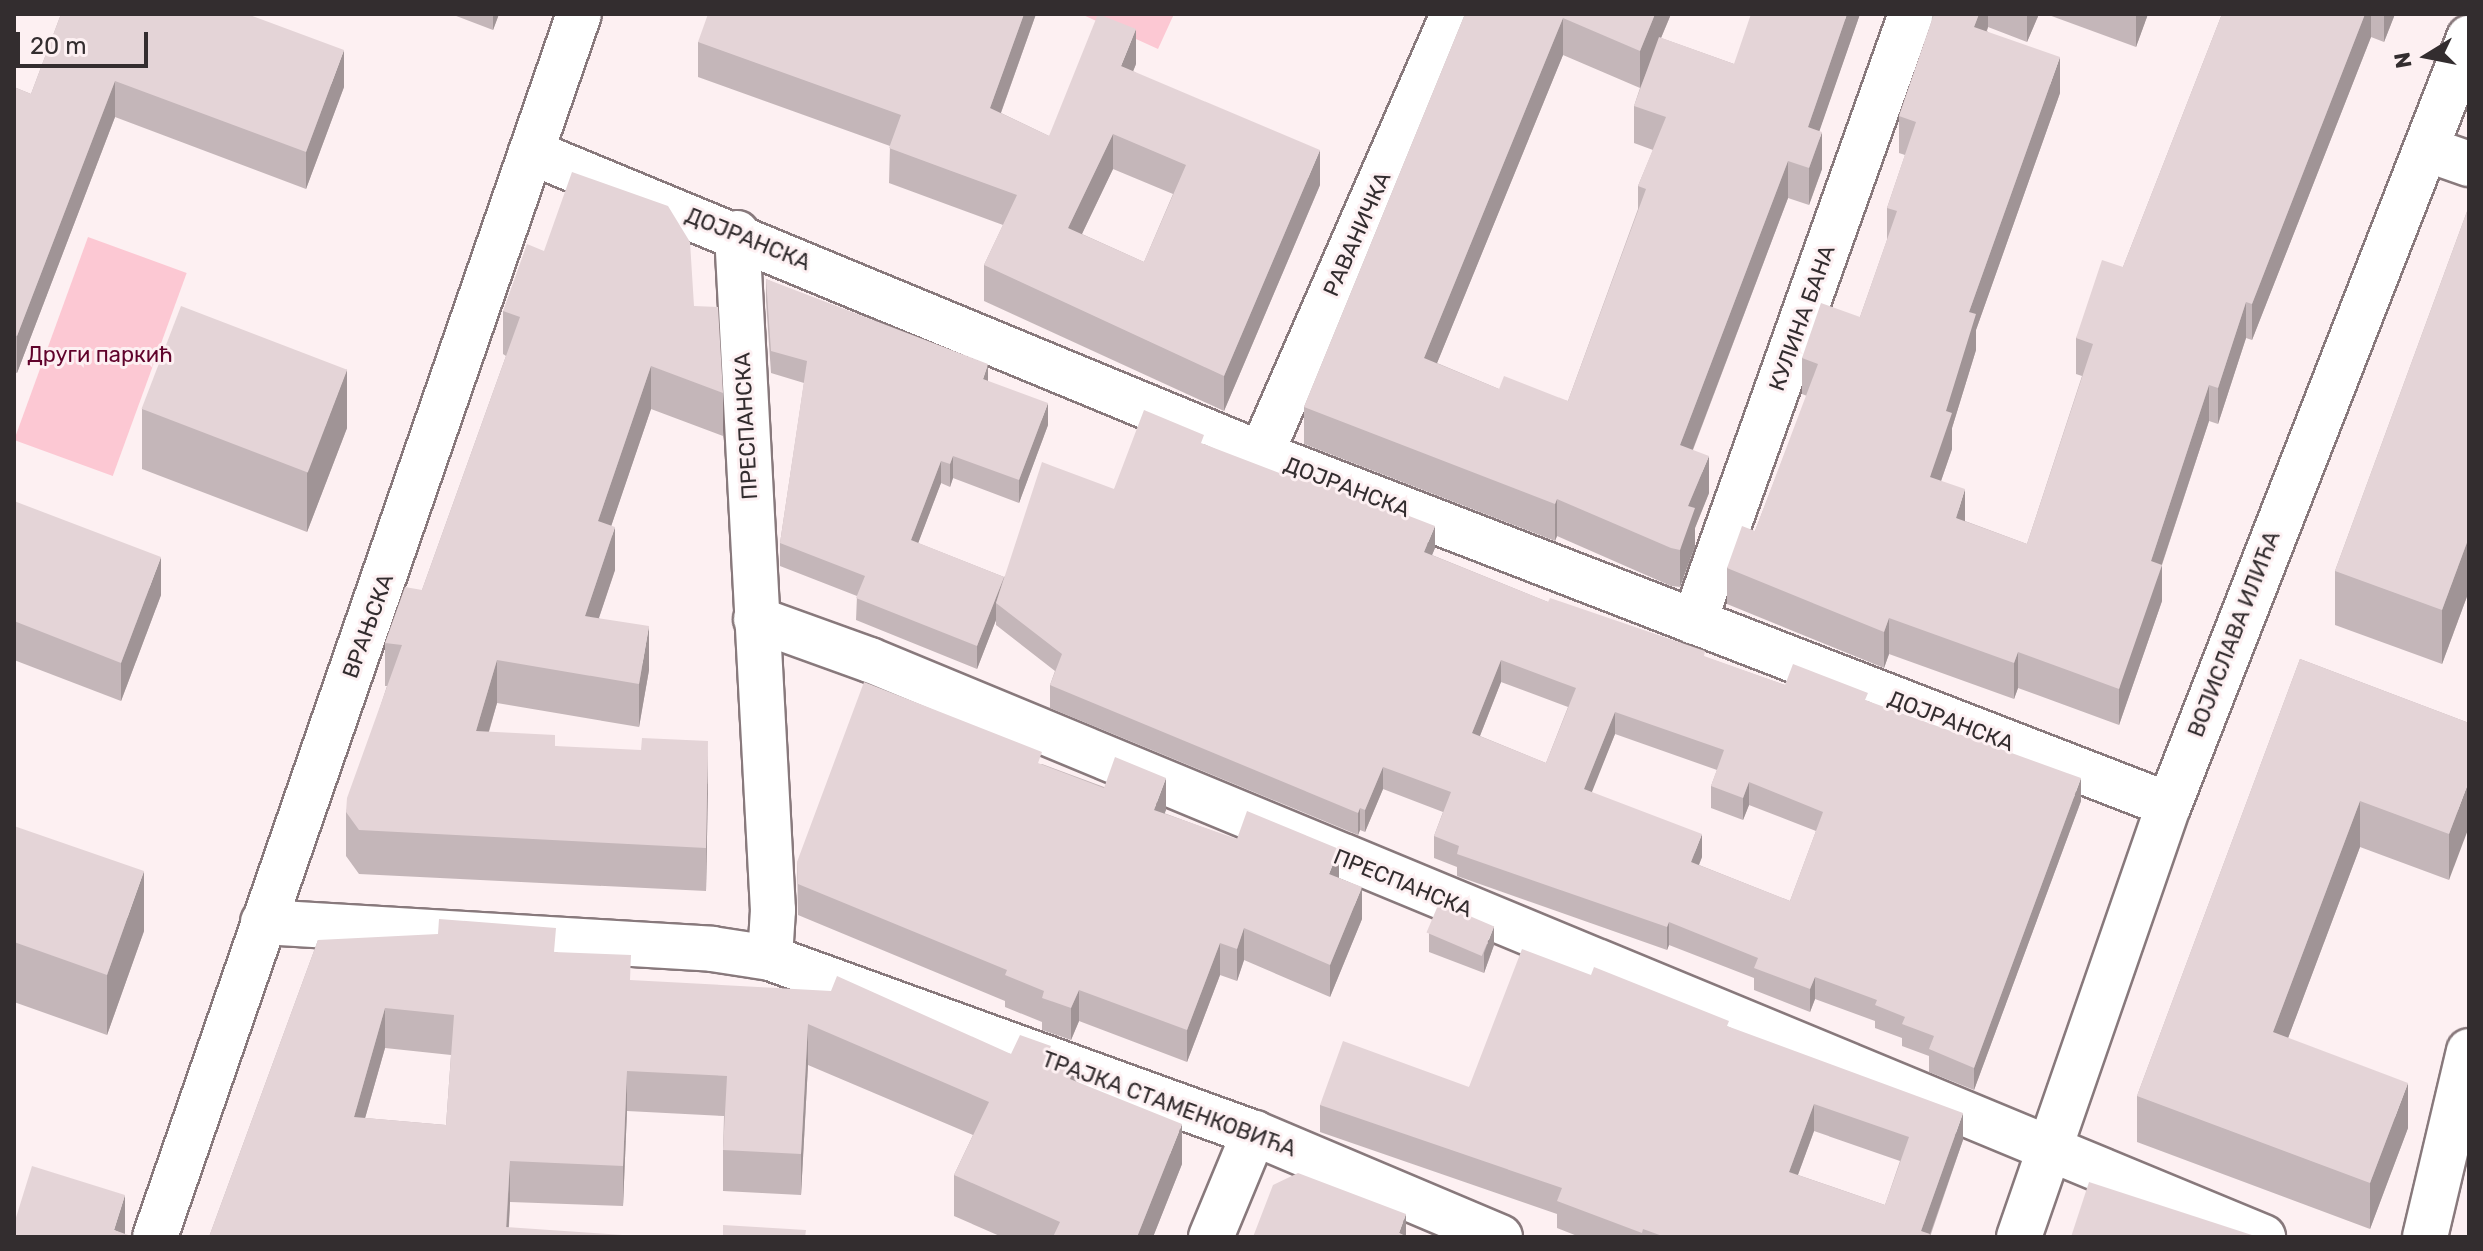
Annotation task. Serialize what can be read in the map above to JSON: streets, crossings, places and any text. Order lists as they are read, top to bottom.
{
  "streets": {
    "street": [
      "РАВАНИЧКА",
      "ДОЈРАНСКА",
      "КУЛИНА БАНА",
      "ПРЕСПАНСКА",
      "ВРАЊСКА",
      "ВОЈИСЛАВА ИЛИЋА",
      "ТРАЈКА СТАМЕНКОВИЋА"
    ]
  },
  "crossings": [
    ["РАВАНИЧКА", "ДОЈРАНСКА"],
    ["ДОЈРАНСКА", "КУЛИНА БАНА"],
    ["ДОЈРАНСКА", "ПРЕСПАНСКА"],
    ["ДОЈРАНСКА", "ВРАЊСКА"],
    ["ДОЈРАНСКА", "ВОЈИСЛАВА ИЛИЋА"],
    ["ПРЕСПАНСКА", "ВОЈИСЛАВА ИЛИЋА"],
    ["ПРЕСПАНСКА", "ТРАЈКА СТАМЕНКОВИЋА"],
    ["ВРАЊСКА", "ТРАЈКА СТАМЕНКОВИЋА"]
  ],
  "parks": ["Други паркић"],
  "scale_bar": "20 m",
  "north": "left"
}
